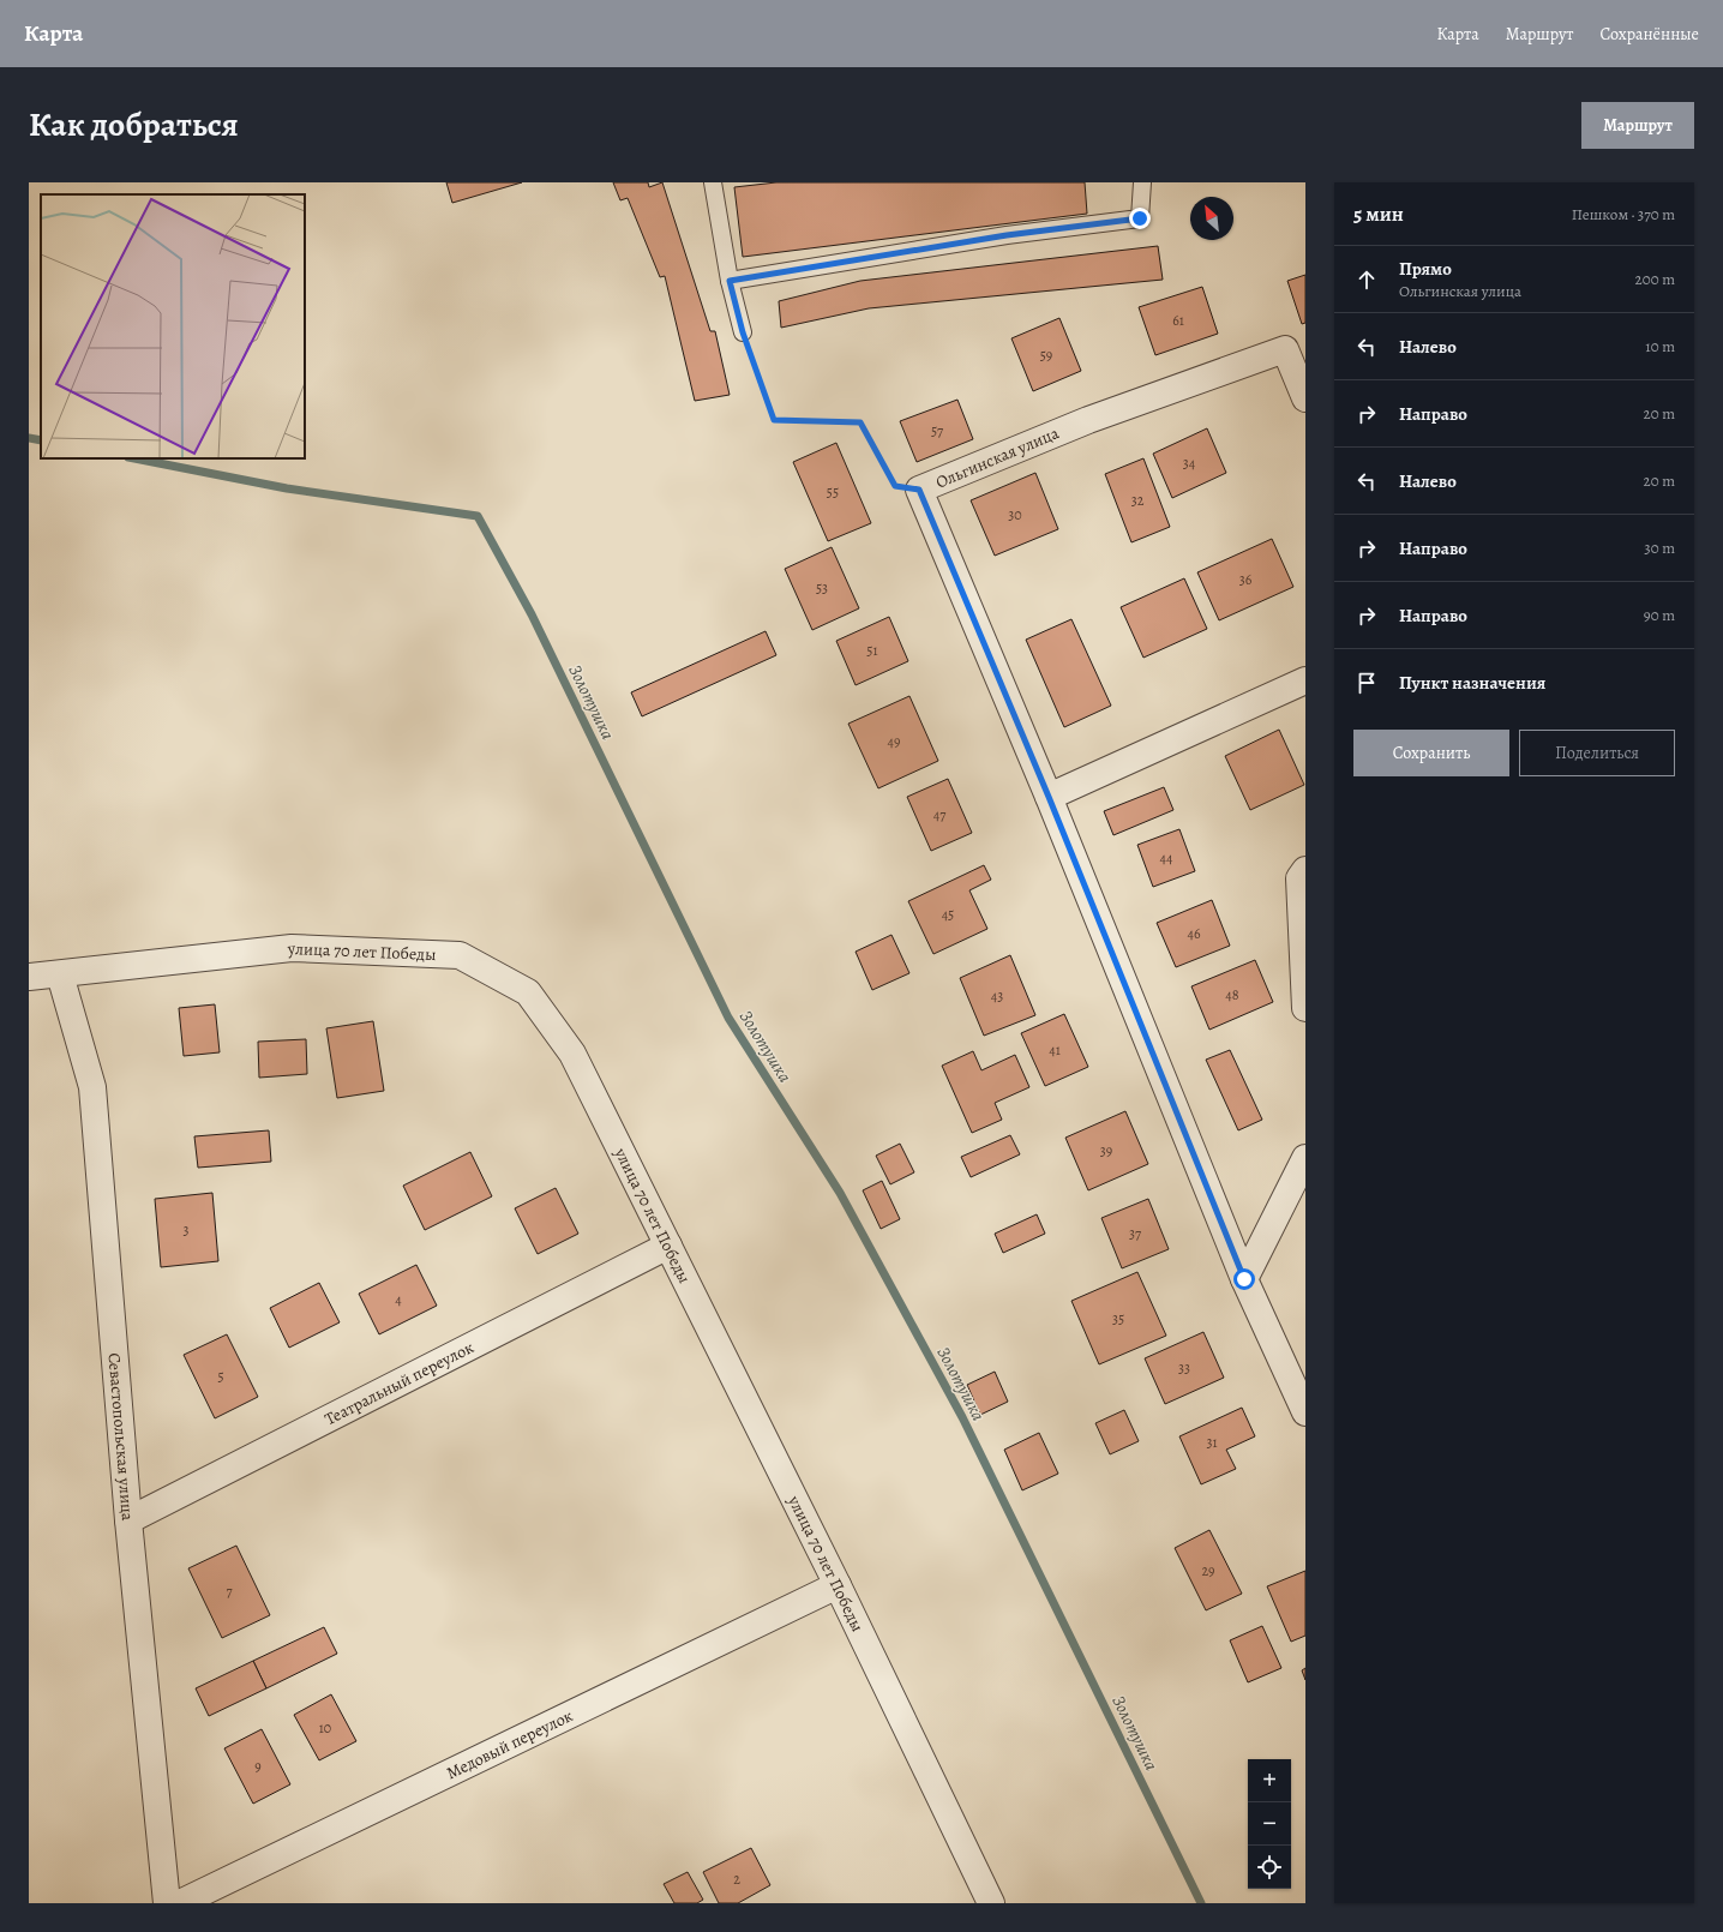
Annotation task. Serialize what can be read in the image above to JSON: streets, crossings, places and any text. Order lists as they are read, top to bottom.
{
  "streets": {
    "street": [
      "Ольгинская улица",
      "улица 70 лет Победы",
      "Театральный переулок",
      "Севастопольская улица",
      "Медовый переулок"
    ]
  },
  "crossings": [
    ["улица 70 лет Победы", "Театральный переулок"],
    ["улица 70 лет Победы", "Севастопольская улица"],
    ["улица 70 лет Победы", "Медовый переулок"],
    ["Театральный переулок", "Севастопольская улица"]
  ],
  "water": ["Золотушка"],
  "house_numbers": [
    "61",
    "59",
    "57",
    "34",
    "55",
    "32",
    "30",
    "36",
    "53",
    "51",
    "49",
    "47",
    "44",
    "45",
    "46",
    "48",
    "43",
    "41",
    "39",
    "3",
    "37",
    "4",
    "35",
    "33",
    "5",
    "31",
    "29",
    "7",
    "10",
    "9",
    "2"
  ],
  "north": "top left",
  "page": {
    "header": "Карта",
    "nav": ["Карта", "Маршрут", "Сохранённые"],
    "title": "Как добраться",
    "buttons": [
      "Маршрут",
      ["Сохранить", "Поделиться"]
    ],
    "heading": ["5 мин", "Пешком · 370 m"],
    "list": [
      ["Прямо", "Ольгинская улица", "200 m"],
      ["Налево", "10 m"],
      ["Направо", "20 m"],
      ["Налево", "20 m"],
      ["Направо", "30 m"],
      ["Направо", "90 m"],
      "Пункт назначения"
    ],
    "map_buttons": ["+", "−"]
  }
}
